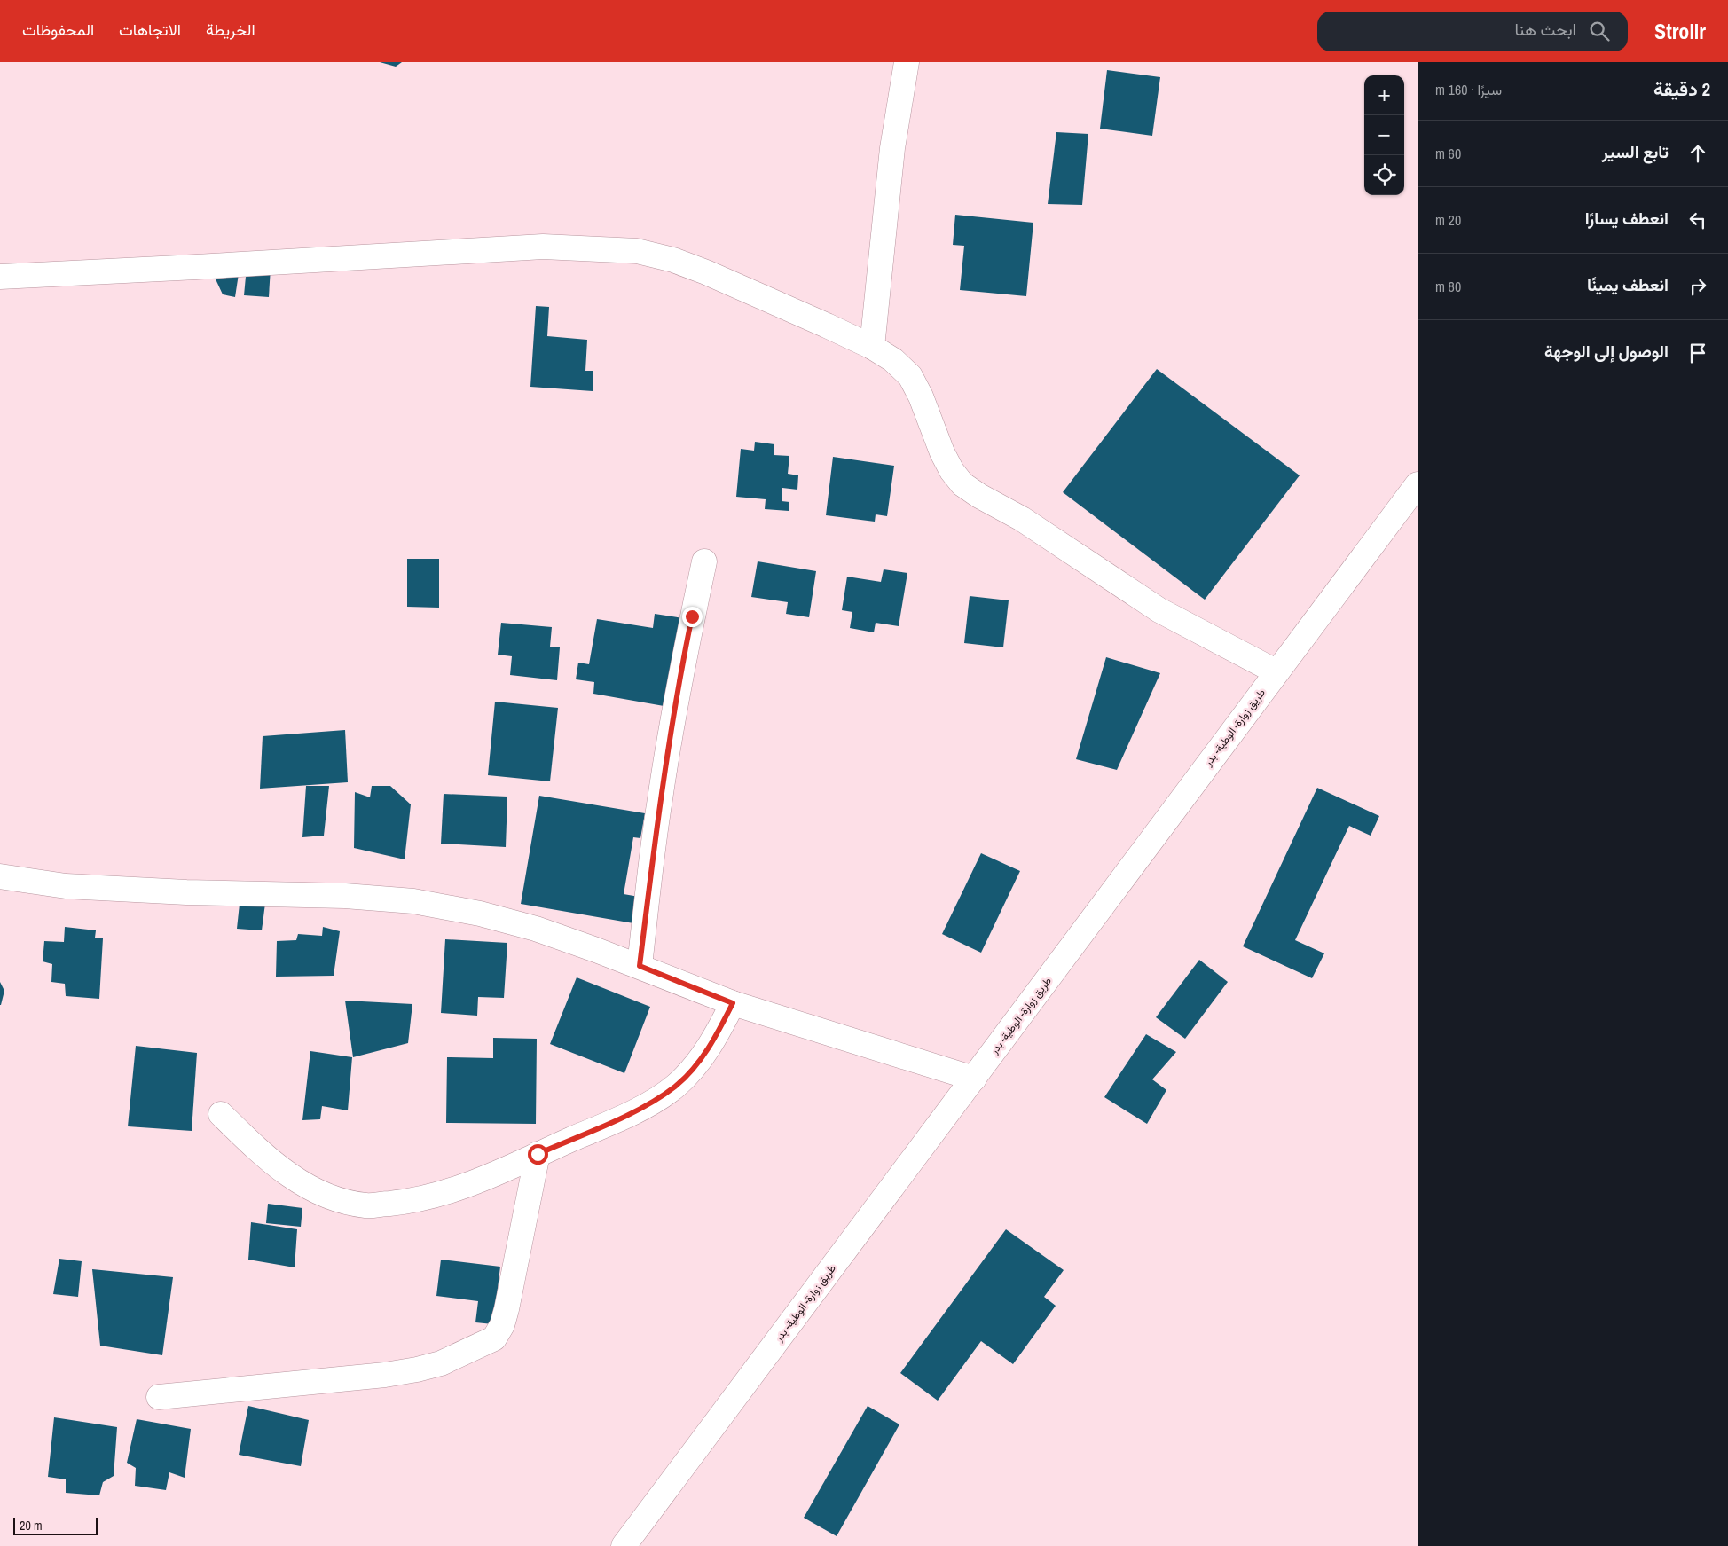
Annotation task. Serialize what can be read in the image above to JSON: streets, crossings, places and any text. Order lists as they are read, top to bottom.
{
  "streets": {
    "main road": ["طريق زوارة- الوطية- بدر"]
  },
  "scale_bar": "20 m",
  "page": {
    "header": "Strollr",
    "search": "ابحث هنا",
    "nav": ["الخريطة", "الاتجاهات", "المحفوظات"],
    "heading": ["2 دقيقة", "سيرًا · 160 m"],
    "map_buttons": ["+", "−"],
    "list": [
      ["تابع السير", "60 m"],
      ["انعطف يسارًا", "20 m"],
      ["انعطف يمينًا", "80 m"],
      "الوصول إلى الوجهة"
    ],
    "scale": "20 m"
  }
}
